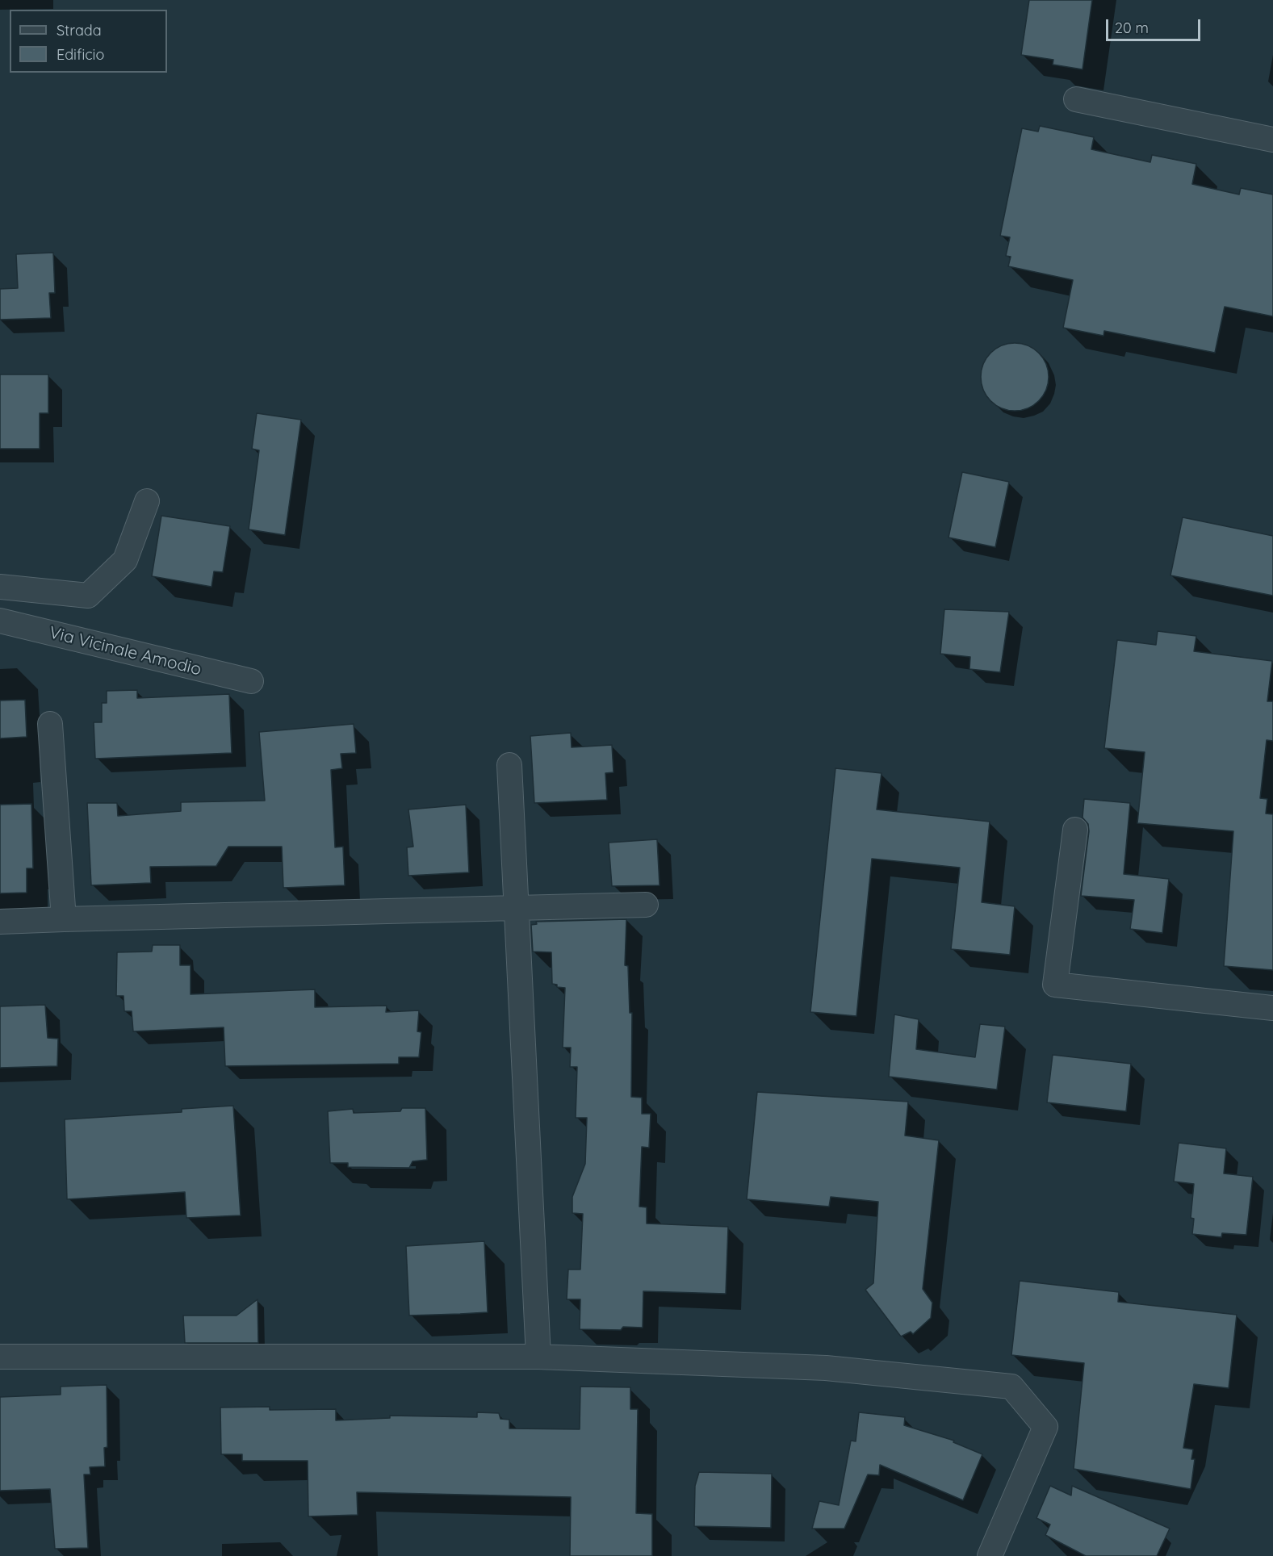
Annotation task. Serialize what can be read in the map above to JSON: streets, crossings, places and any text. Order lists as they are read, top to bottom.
{
  "streets": {
    "street": ["Via Vicinale Amodio"]
  },
  "legend": ["Strada", "Edificio"],
  "scale_bar": "20 m"
}
